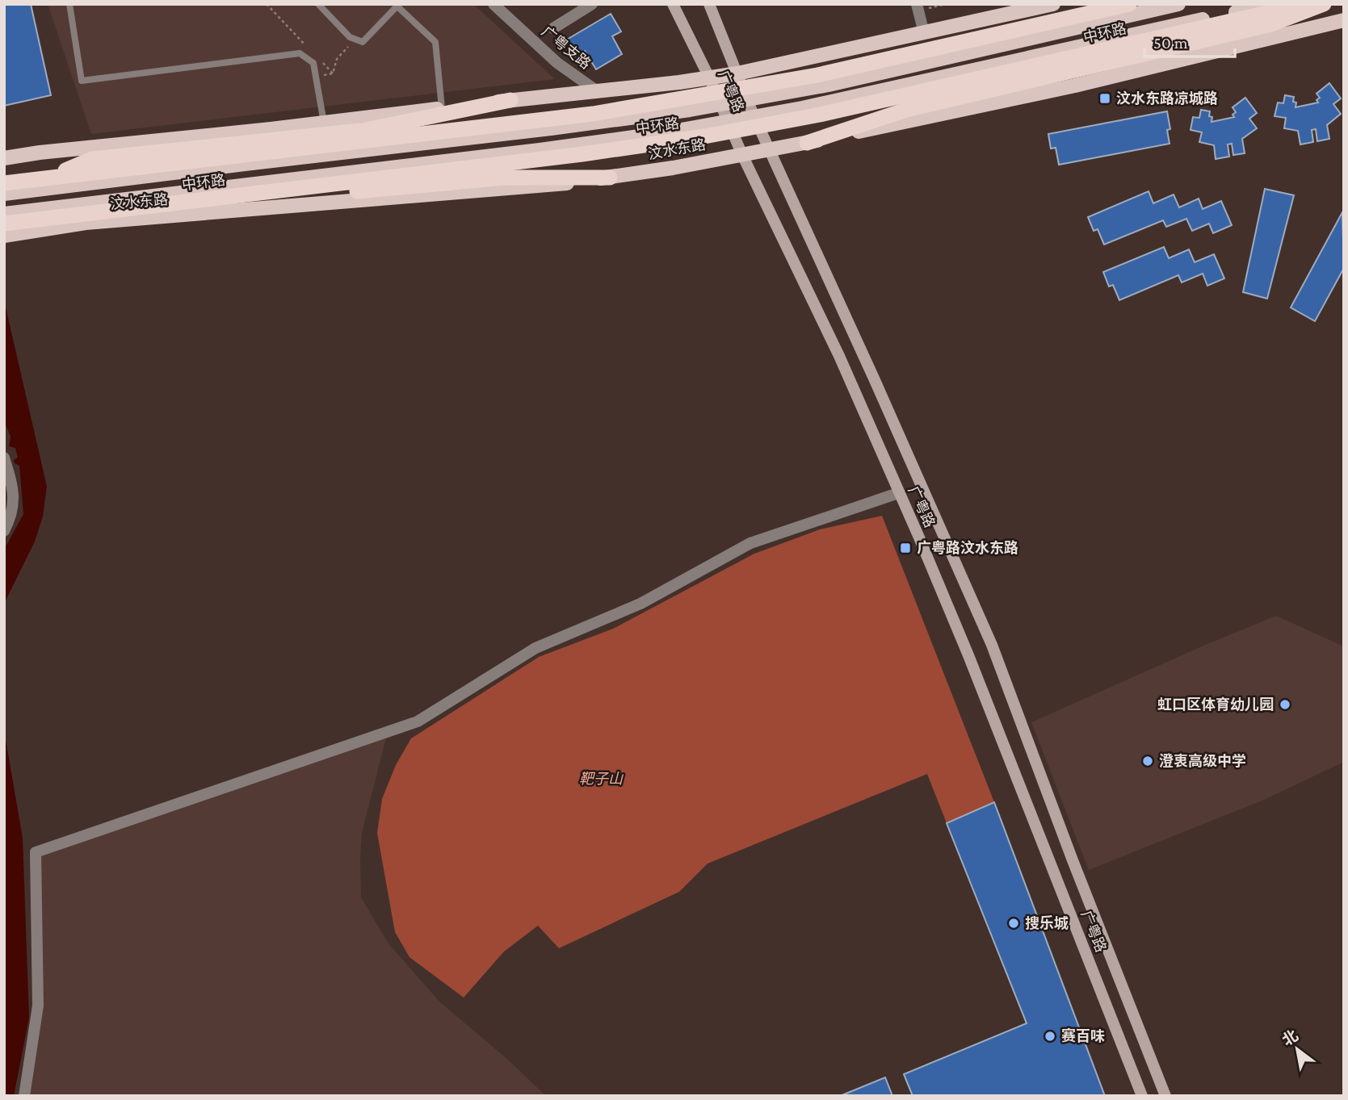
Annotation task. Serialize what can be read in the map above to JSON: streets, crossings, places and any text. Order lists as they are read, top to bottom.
{
  "streets": {
    "highway": ["中环路"],
    "main road": ["广粤路", "汶水东路"],
    "street": ["广粤支路"]
  },
  "crossings": [
    ["中环路", "汶水东路"],
    ["广粤路", "汶水东路"]
  ],
  "parks": ["靶子山"],
  "places": {
    "transit": ["汶水东路凉城路", "广粤路汶水东路"],
    "other": [
      "虹口区体育幼儿园",
      "澄衷高级中学",
      "搜乐城",
      "赛百味"
    ]
  },
  "scale_bar": "50 m",
  "north": "top left"
}
